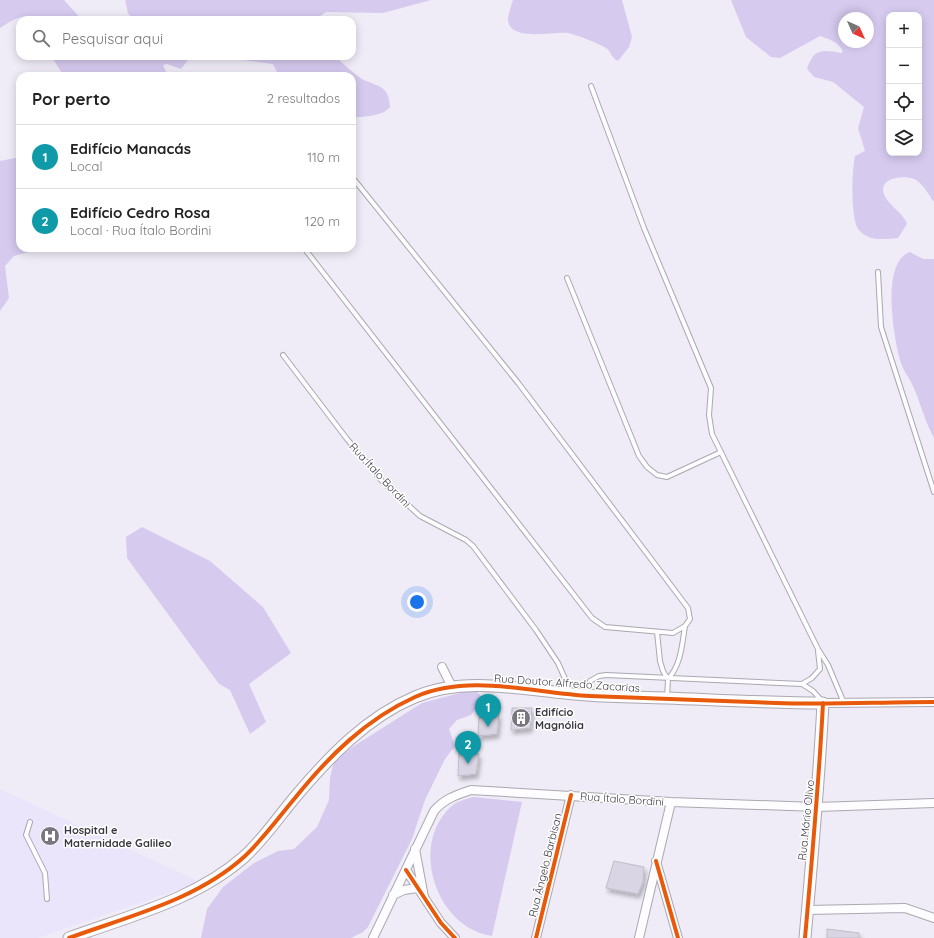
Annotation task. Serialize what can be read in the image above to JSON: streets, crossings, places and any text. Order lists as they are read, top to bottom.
{
  "streets": {
    "street": [
      "Rua Ítalo Bordini",
      "Rua Doutor Alfredo Zacarias",
      "Rua Mário Olivo",
      "Rua Ângelo Barbisan"
    ]
  },
  "crossings": [
    ["Rua Ítalo Bordini", "Rua Doutor Alfredo Zacarias"],
    ["Rua Ítalo Bordini", "Rua Mário Olivo"],
    ["Rua Ítalo Bordini", "Rua Ângelo Barbisan"],
    ["Rua Doutor Alfredo Zacarias", "Rua Mário Olivo"]
  ],
  "places": {
    "building": ["Edifício Magnólia"],
    "hospital": ["Hospital e Maternidade Galileo"]
  },
  "north": "bottom right",
  "page": {
    "map_buttons": ["+", "−"],
    "search": "Pesquisar aqui",
    "heading": ["Por perto", "2 resultados"],
    "list": [
      {
        "mark": "1",
        "name": "Edifício Manacás",
        "note": "Local",
        "value": "110 m"
      },
      {
        "mark": "2",
        "name": "Edifício Cedro Rosa",
        "note": "Local · Rua Ítalo Bordini",
        "value": "120 m"
      }
    ],
    "pins": ["1", "2"]
  }
}
